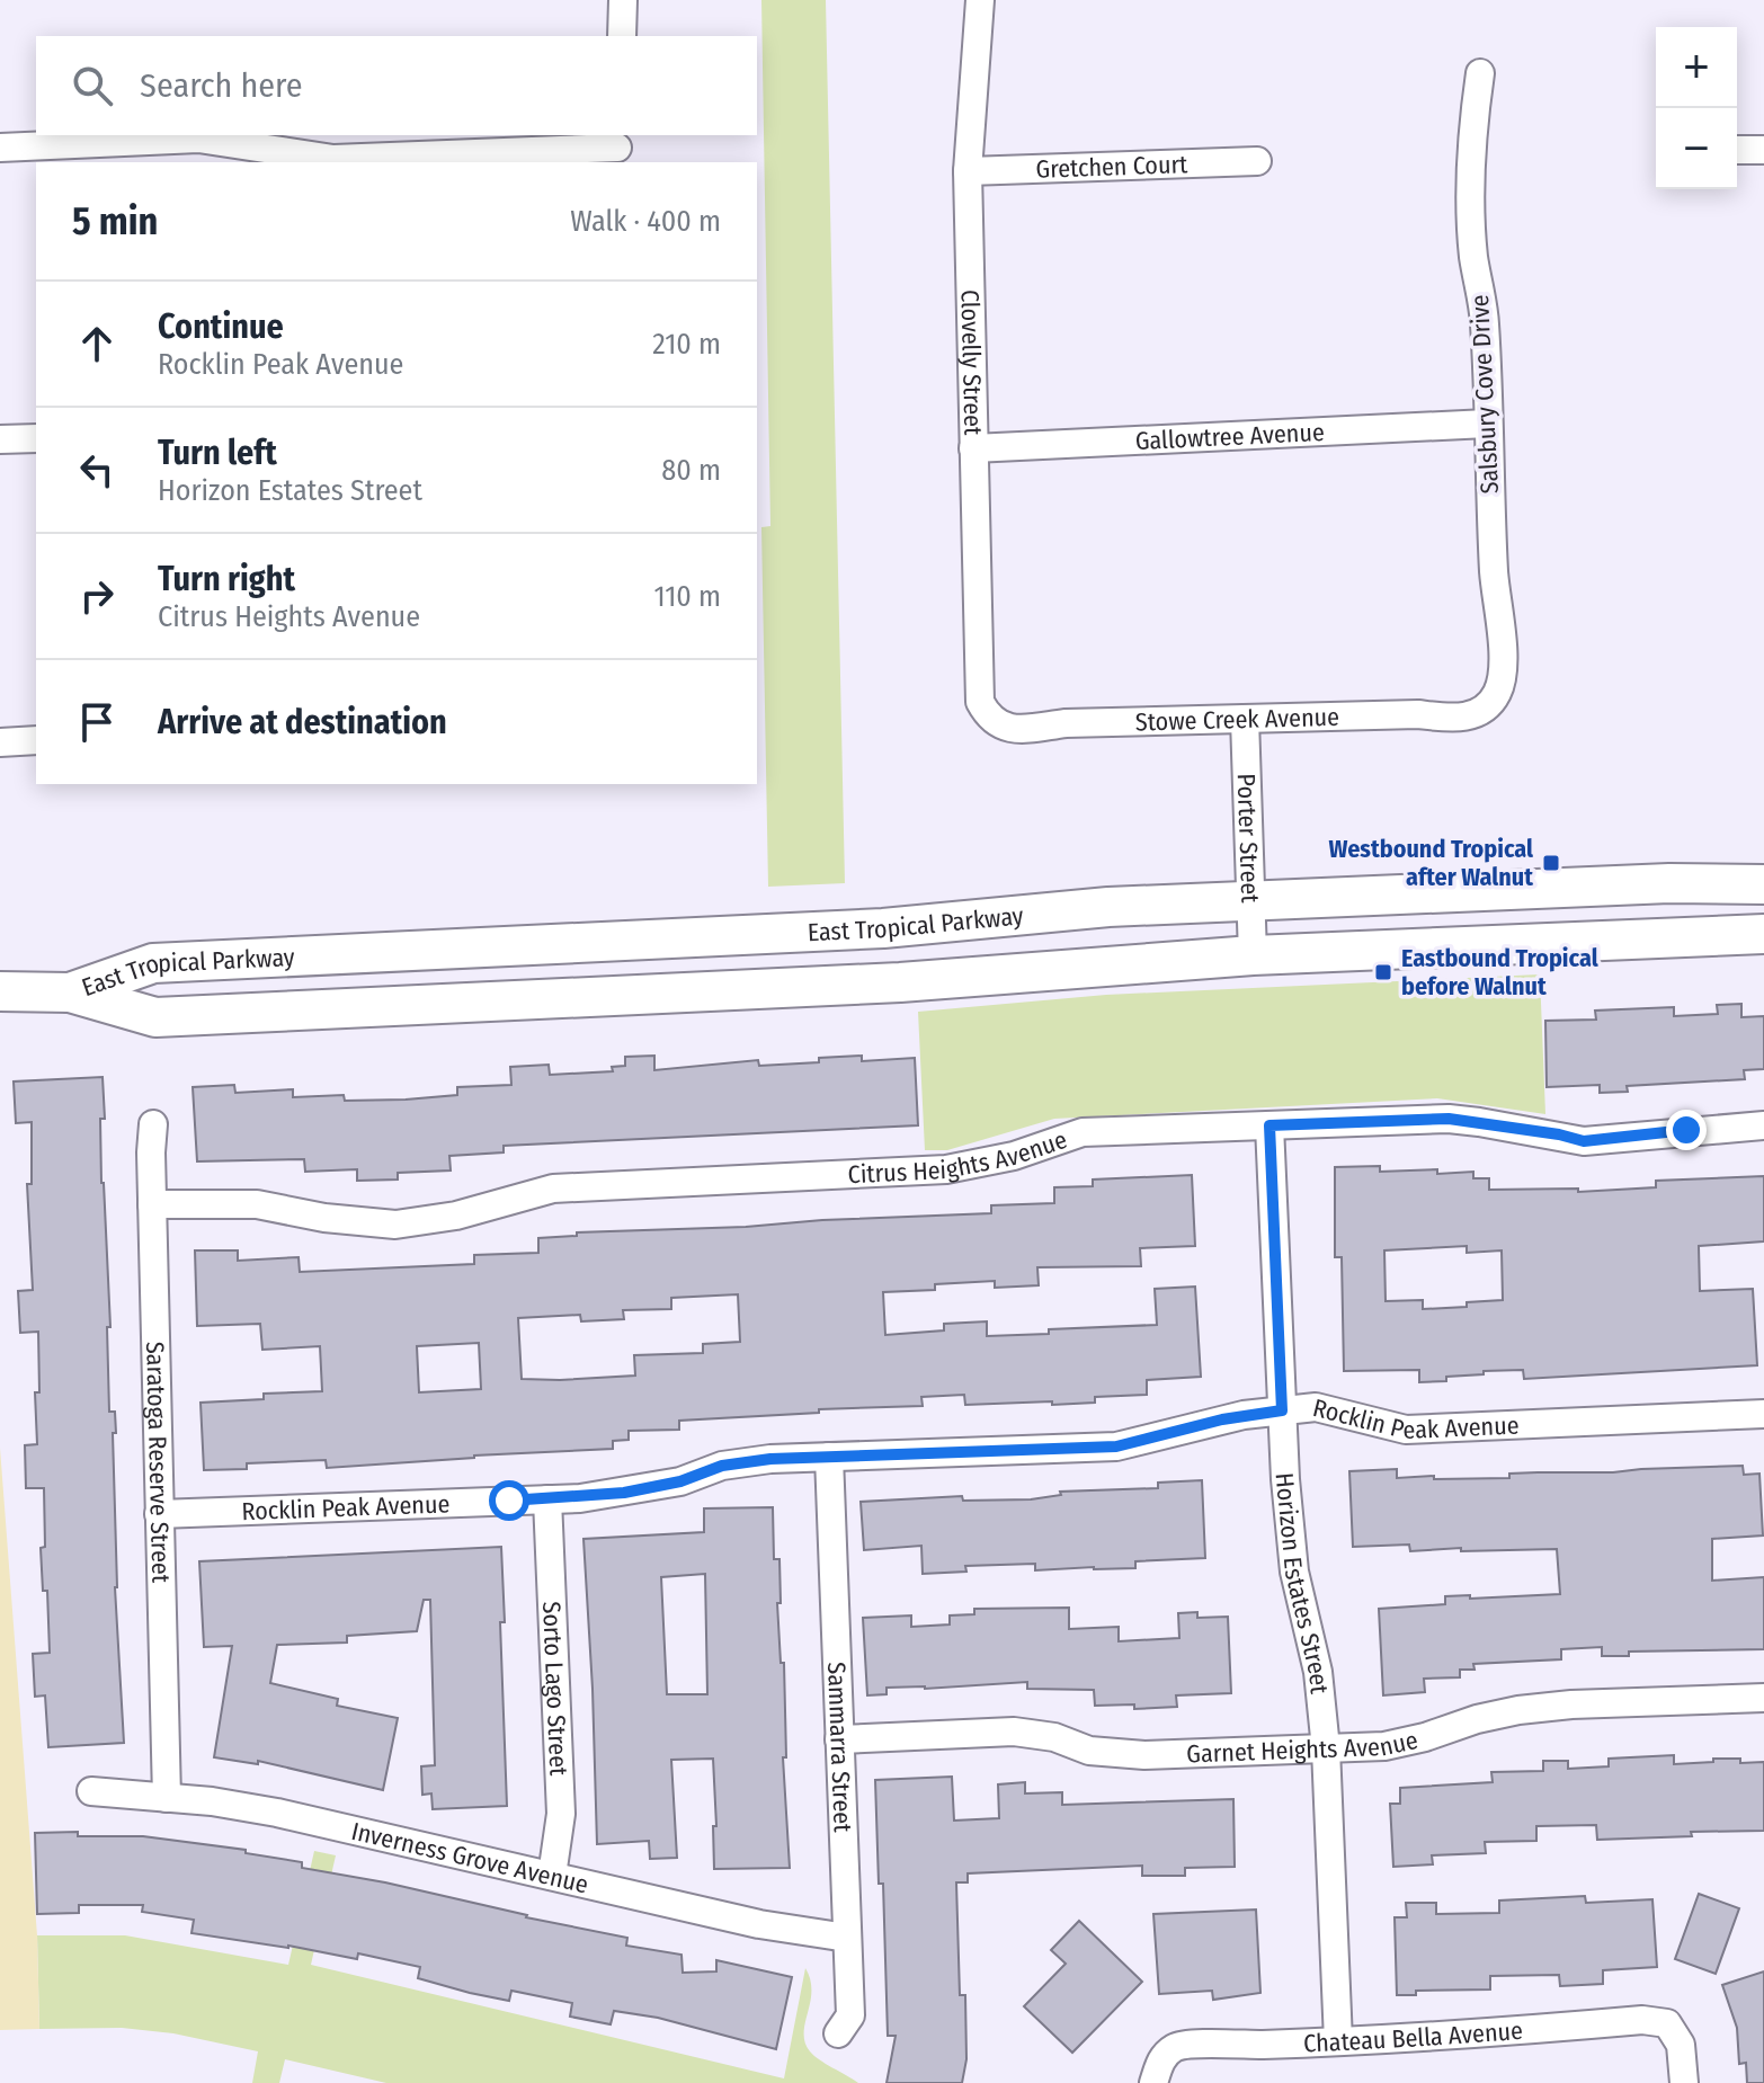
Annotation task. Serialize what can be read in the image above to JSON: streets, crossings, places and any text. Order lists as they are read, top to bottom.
{
  "streets": {
    "main road": ["East Tropical Parkway"],
    "street": [
      "Gretchen Court",
      "Clovelly Street",
      "Salsbury Cove Drive",
      "Gallowtree Avenue",
      "Stowe Creek Avenue",
      "Porter Street",
      "Citrus Heights Avenue",
      "Rocklin Peak Avenue",
      "Saratoga Reserve Street",
      "Horizon Estates Street",
      "Sorto Lago Street",
      "Garnet Heights Avenue",
      "Sammarra Street",
      "Inverness Grove Avenue",
      "Chateau Bella Avenue"
    ]
  },
  "crossings": [
    ["Gretchen Court", "Clovelly Street"],
    ["Clovelly Street", "Gallowtree Avenue"],
    ["Clovelly Street", "Stowe Creek Avenue"],
    ["Salsbury Cove Drive", "Gallowtree Avenue"],
    ["Salsbury Cove Drive", "Stowe Creek Avenue"],
    ["Stowe Creek Avenue", "Porter Street"],
    ["Porter Street", "East Tropical Parkway"],
    ["Citrus Heights Avenue", "Saratoga Reserve Street"],
    ["Citrus Heights Avenue", "Horizon Estates Street"],
    ["Rocklin Peak Avenue", "Saratoga Reserve Street"],
    ["Rocklin Peak Avenue", "Horizon Estates Street"],
    ["Rocklin Peak Avenue", "Sorto Lago Street"],
    ["Rocklin Peak Avenue", "Sammarra Street"],
    ["Saratoga Reserve Street", "Inverness Grove Avenue"],
    ["Horizon Estates Street", "Garnet Heights Avenue"],
    ["Horizon Estates Street", "Chateau Bella Avenue"],
    ["Sorto Lago Street", "Inverness Grove Avenue"],
    ["Garnet Heights Avenue", "Sammarra Street"],
    ["Sammarra Street", "Inverness Grove Avenue"]
  ],
  "places": {
    "transit": ["Westbound Tropical after Walnut", "Eastbound Tropical before Walnut"]
  },
  "page": {
    "map_buttons": ["+", "−"],
    "search": "Search here",
    "heading": ["5 min", "Walk · 400 m"],
    "list": [
      ["Continue", "Rocklin Peak Avenue", "210 m"],
      ["Turn left", "Horizon Estates Street", "80 m"],
      ["Turn right", "Citrus Heights Avenue", "110 m"],
      "Arrive at destination"
    ]
  }
}
